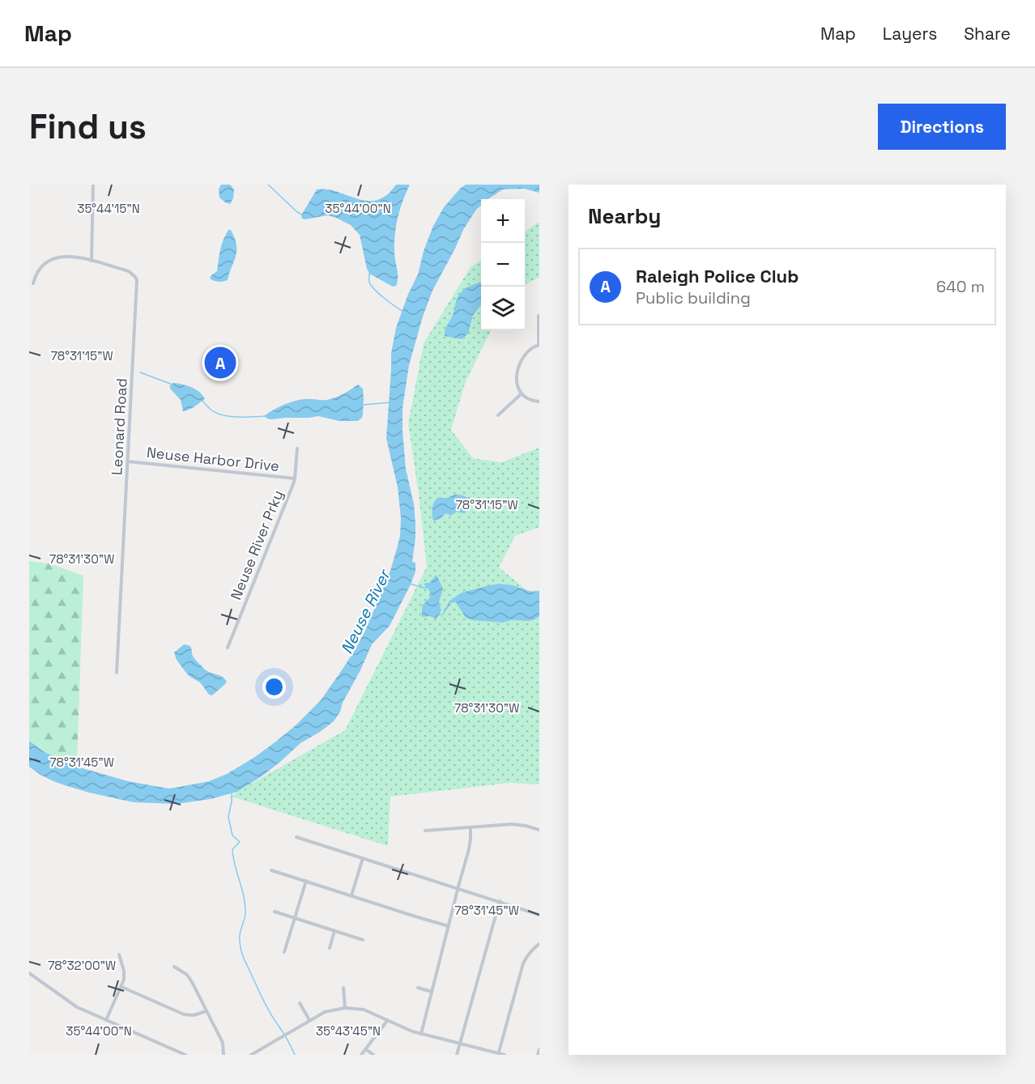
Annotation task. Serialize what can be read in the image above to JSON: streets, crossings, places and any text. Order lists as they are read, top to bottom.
{
  "streets": {
    "street": ["Leonard Road", "Neuse Harbor Drive", "Neuse River Prky"]
  },
  "crossings": [
    ["Leonard Road", "Neuse Harbor Drive"],
    ["Neuse Harbor Drive", "Neuse River Prky"]
  ],
  "water": ["Neuse River"],
  "page": {
    "header": "Map",
    "nav": ["Map", "Layers", "Share"],
    "buttons": "Directions",
    "title": "Find us",
    "heading": "Nearby",
    "map_buttons": ["+", "−"],
    "list": [
      {
        "mark": "A",
        "name": "Raleigh Police Club",
        "note": "Public building",
        "value": "640 m"
      }
    ],
    "pins": "A"
  },
  "coordinates": [
    "35°44'15\"N",
    "35°44'00\"N",
    "78°31'15\"W",
    "78°31'30\"W",
    "78°31'45\"W",
    "78°32'00\"W",
    "35°43'45\"N"
  ]
}
